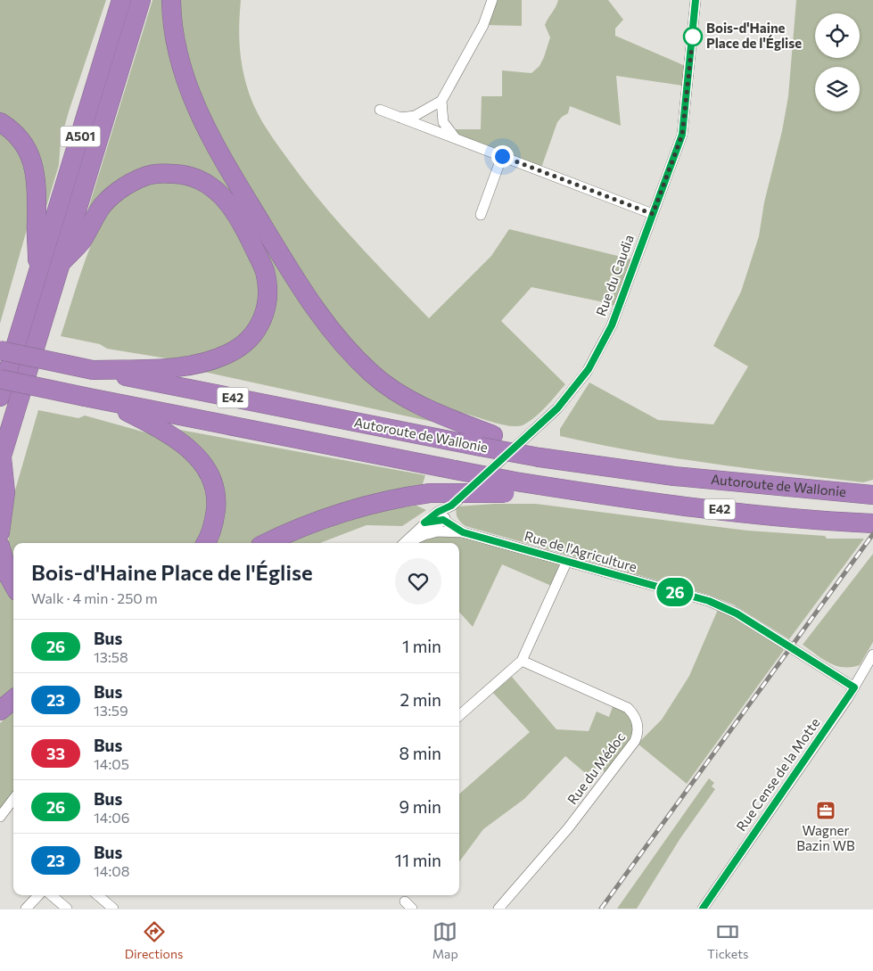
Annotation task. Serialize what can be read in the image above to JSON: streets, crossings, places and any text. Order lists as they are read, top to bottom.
{
  "streets": {
    "highway": ["A501", "E42", "Autoroute de Wallonie"],
    "street": [
      "Rue du Caudia",
      "Rue de l'Agriculture",
      "Rue du Médoc",
      "Rue Cense de la Motte"
    ]
  },
  "crossings": [
    ["Rue du Caudia", "Rue de l'Agriculture"],
    ["Rue de l'Agriculture", "Rue Cense de la Motte"]
  ],
  "places": {
    "other": ["Bois-d'Haine Place de l'Église"],
    "office": ["Wagner Bazin WB"]
  },
  "lines": ["bus line 26"],
  "page": {
    "on_map": "26",
    "heading": ["Bois-d'Haine Place de l'Église", "Walk · 4 min · 250 m"],
    "list": [
      {
        "mark": "26",
        "name": "Bus",
        "note": "13:58",
        "value": "1 min"
      },
      {
        "mark": "23",
        "name": "Bus",
        "note": "13:59",
        "value": "2 min"
      },
      {
        "mark": "33",
        "name": "Bus",
        "note": "14:05",
        "value": "8 min"
      },
      {
        "mark": "26",
        "name": "Bus",
        "note": "14:06",
        "value": "9 min"
      },
      {
        "mark": "23",
        "name": "Bus",
        "note": "14:08",
        "value": "11 min"
      }
    ],
    "tabs": ["Directions", "Map", "Tickets"]
  }
}
